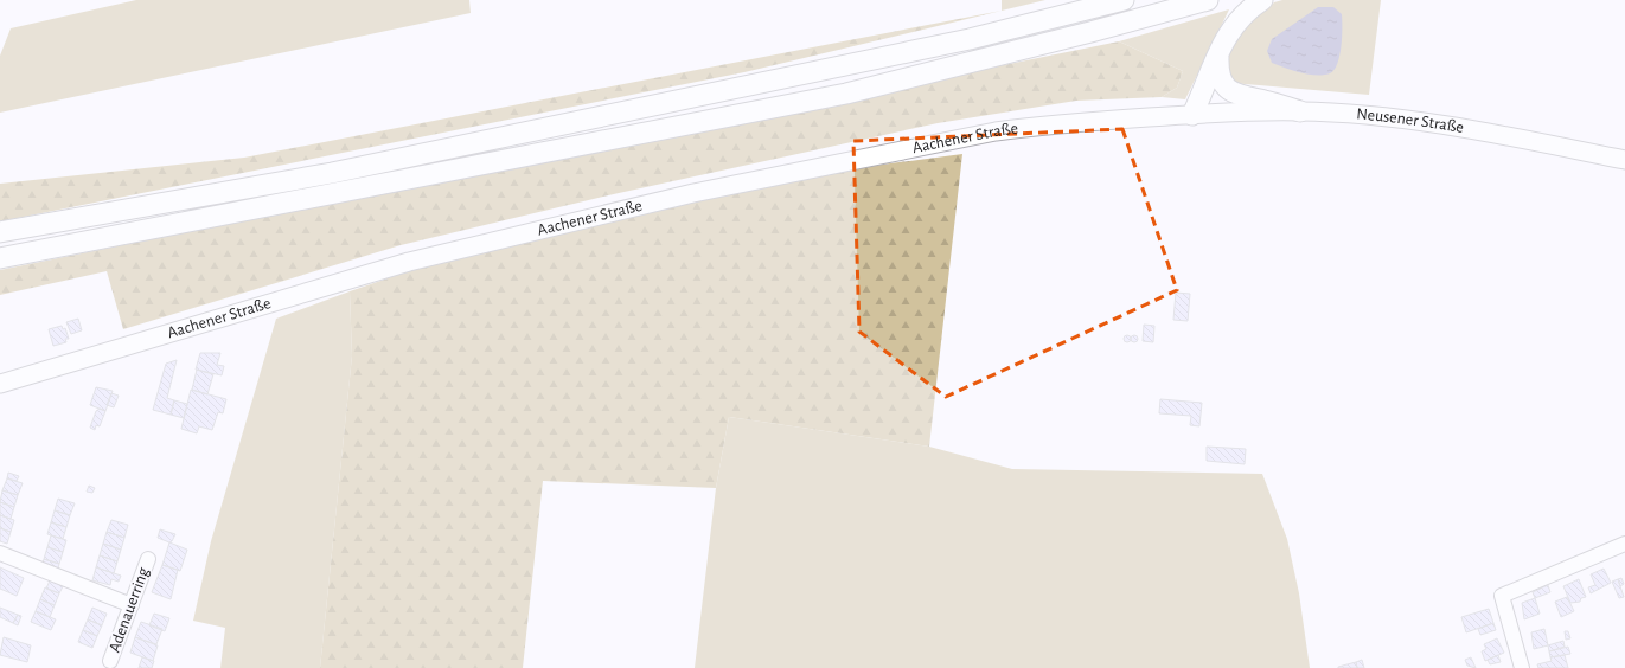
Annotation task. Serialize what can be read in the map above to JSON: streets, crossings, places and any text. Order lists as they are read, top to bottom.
{
  "streets": {
    "main road": ["Neusener Straße", "Aachener Straße"],
    "street": ["Adenauerring"]
  },
  "crossings": [
    ["Neusener Straße", "Aachener Straße"]
  ]
}
